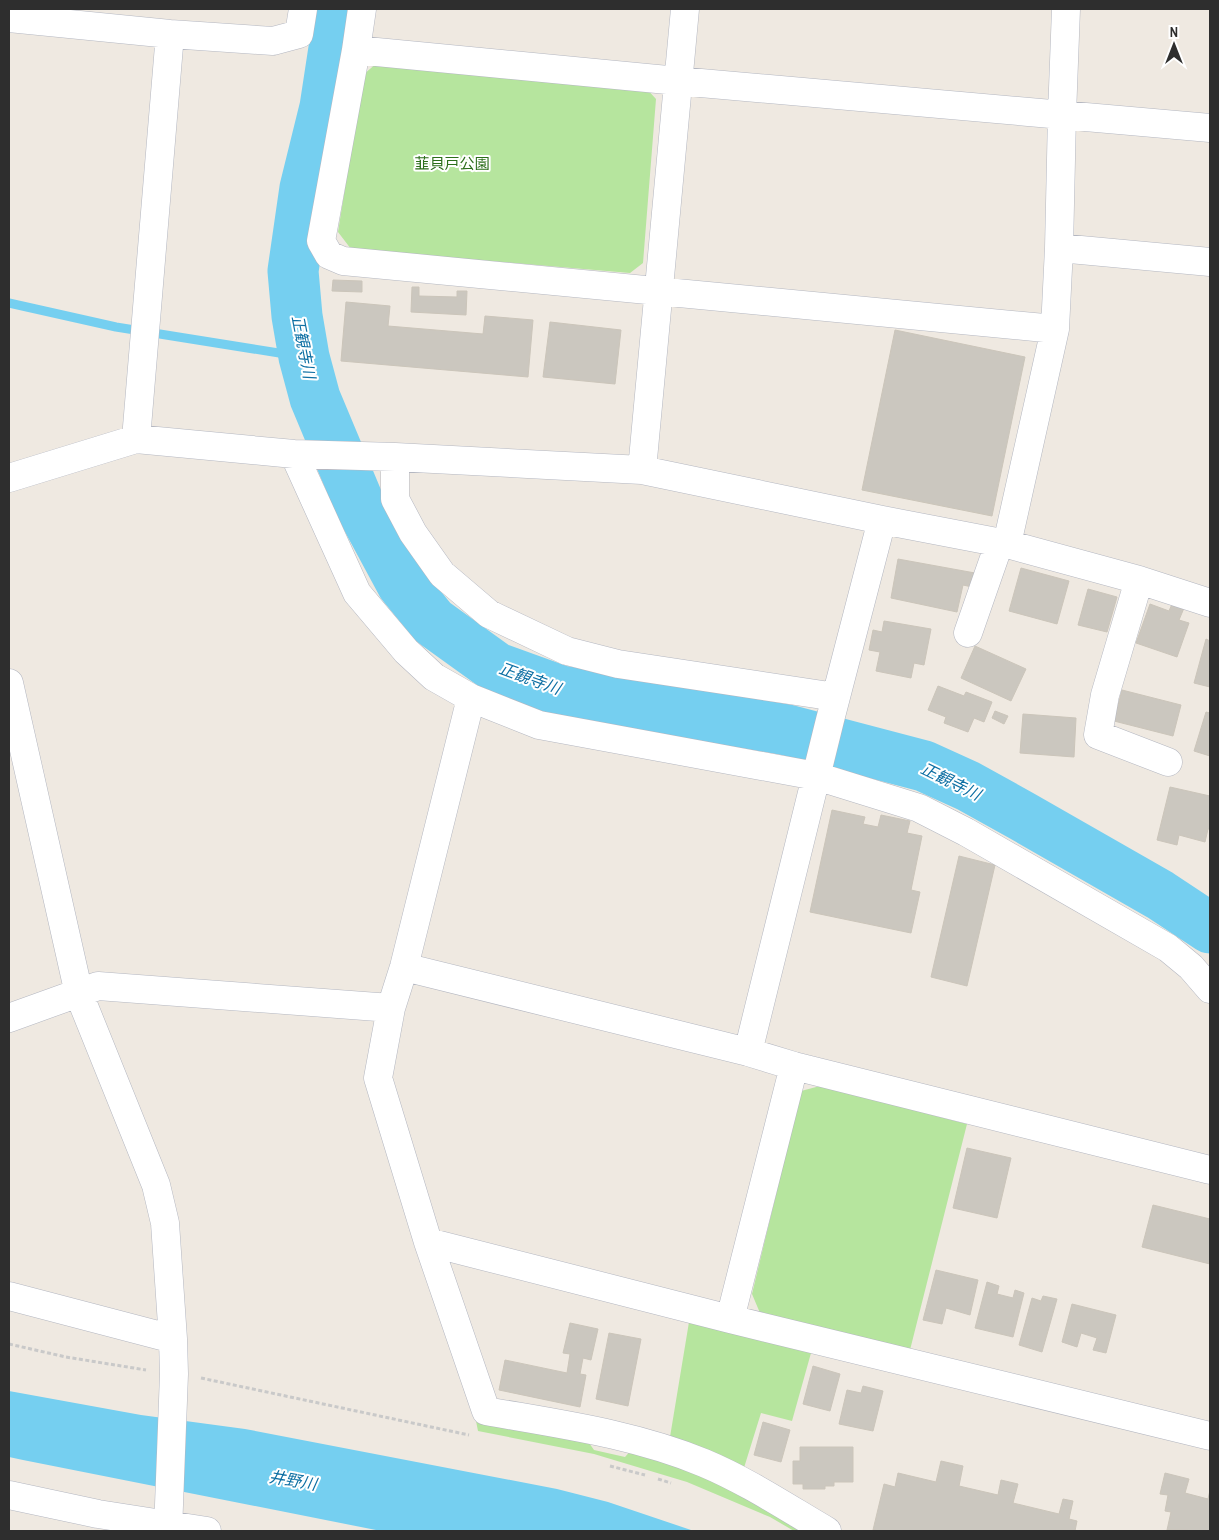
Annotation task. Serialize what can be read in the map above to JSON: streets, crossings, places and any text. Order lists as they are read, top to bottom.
{
  "water": ["正観寺川", "井野川"],
  "parks": ["韮貝戸公園"],
  "north": "top"
}
